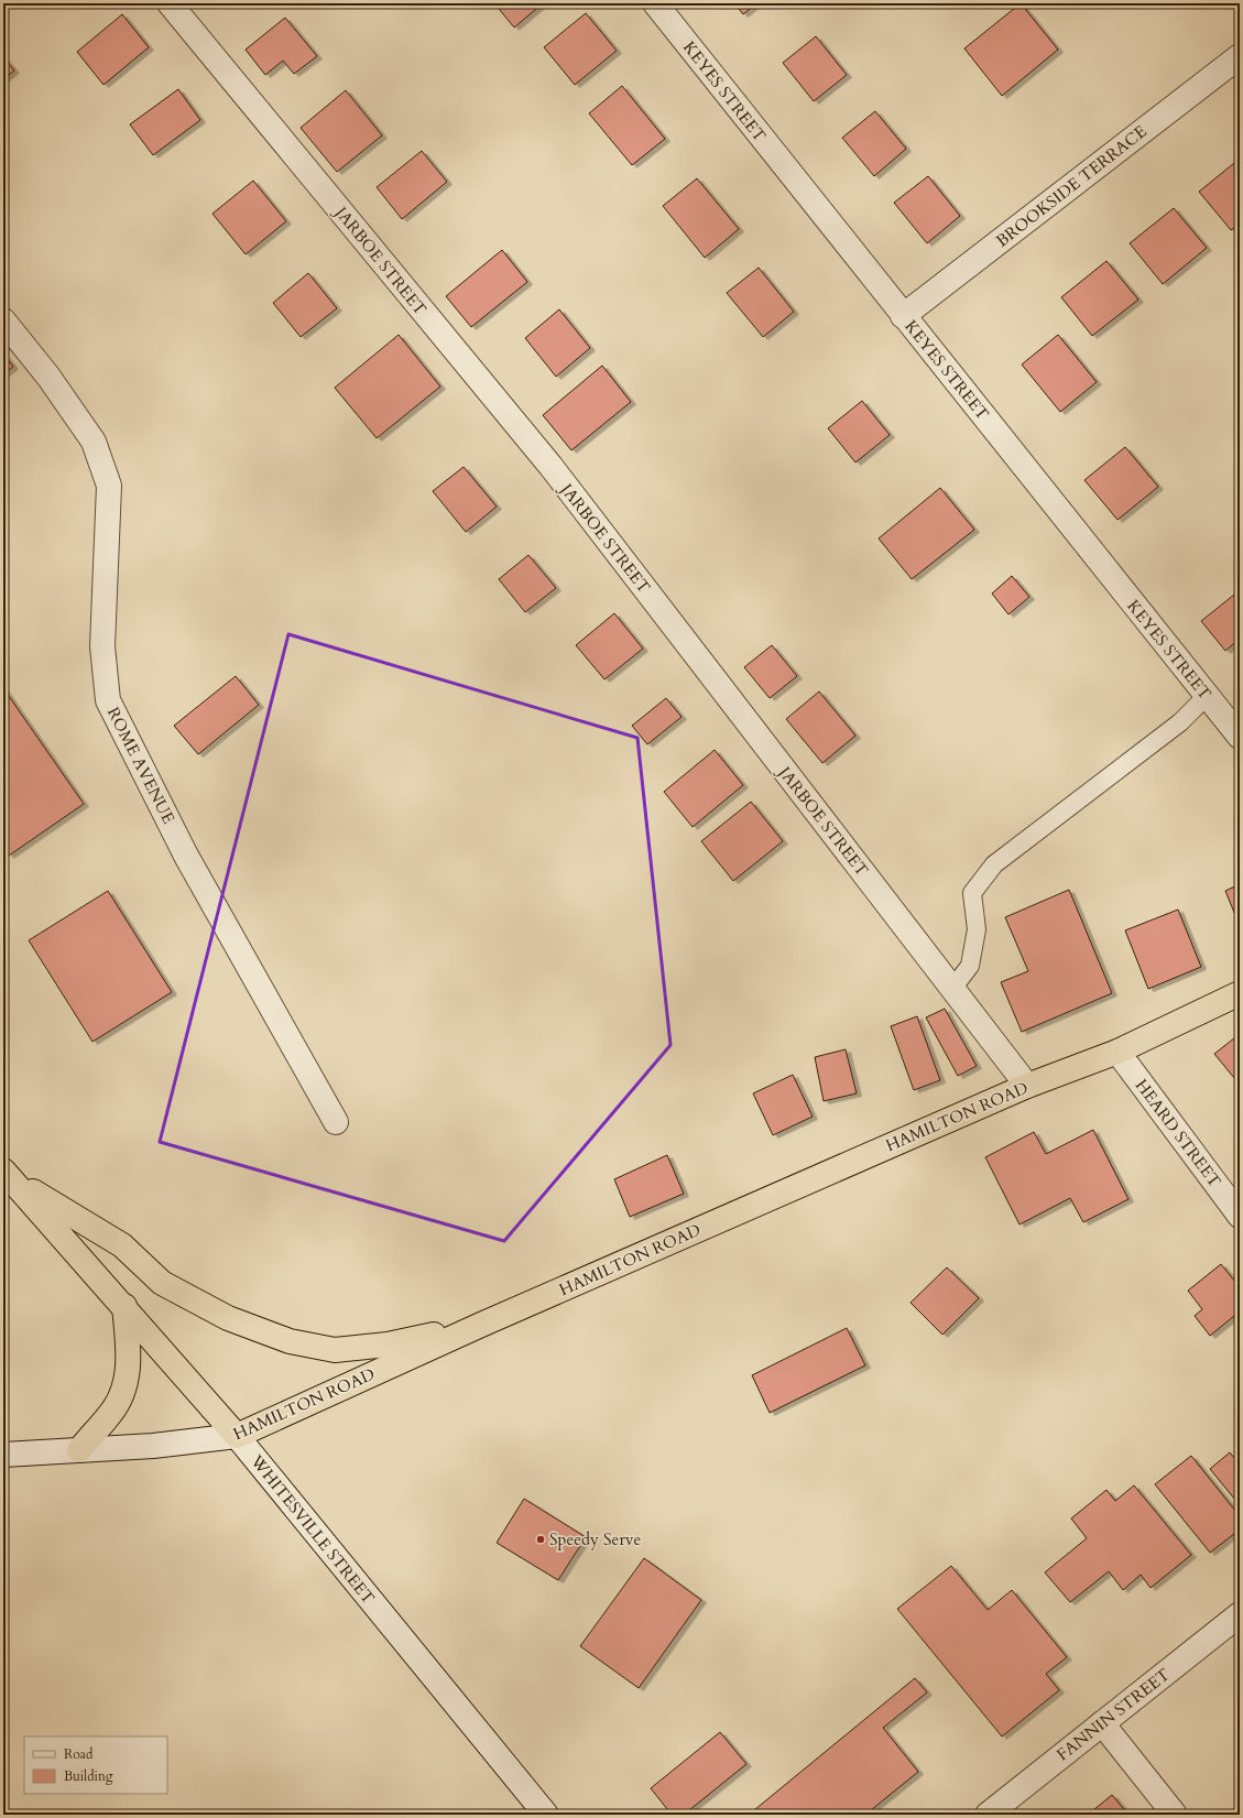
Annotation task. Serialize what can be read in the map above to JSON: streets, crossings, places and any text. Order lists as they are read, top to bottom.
{
  "streets": {
    "highway": ["HAMILTON ROAD", "WHITESVILLE STREET"],
    "street": [
      "KEYES STREET",
      "BROOKSIDE TERRACE",
      "JARBOE STREET",
      "ROME AVENUE",
      "HEARD STREET",
      "FANNIN STREET"
    ]
  },
  "crossings": [
    ["KEYES STREET", "BROOKSIDE TERRACE"],
    ["JARBOE STREET", "HAMILTON ROAD"],
    ["HAMILTON ROAD", "HEARD STREET"],
    ["HAMILTON ROAD", "WHITESVILLE STREET"]
  ],
  "places": ["Speedy Serve"],
  "legend": ["Road", "Building"]
}
